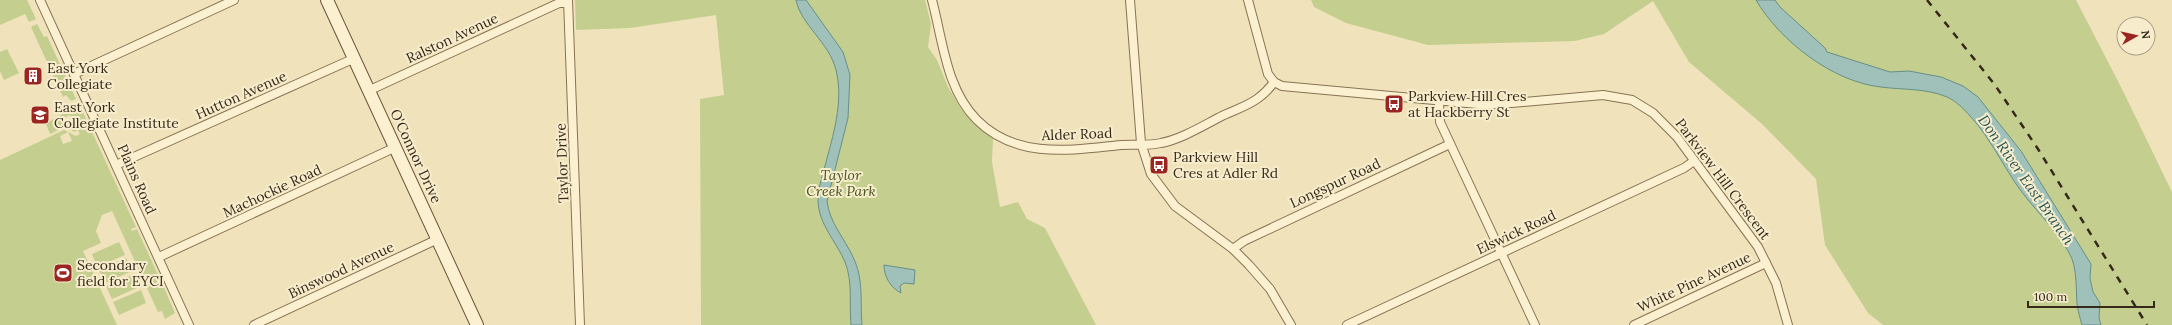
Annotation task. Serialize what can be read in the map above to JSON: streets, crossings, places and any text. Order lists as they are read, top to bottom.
{
  "streets": {
    "main road": ["O'Connor Drive"],
    "street": [
      "Ralston Avenue",
      "Hutton Avenue",
      "Alder Road",
      "Taylor Drive",
      "Plains Road",
      "Parkview Hill Crescent",
      "Longspur Road",
      "Machockie Road",
      "Elswick Road",
      "Binswood Avenue",
      "White Pine Avenue"
    ]
  },
  "crossings": [
    ["Ralston Avenue", "O'Connor Drive"],
    ["Ralston Avenue", "Taylor Drive"],
    ["Hutton Avenue", "O'Connor Drive"],
    ["Hutton Avenue", "Plains Road"],
    ["Alder Road", "Parkview Hill Crescent"],
    ["O'Connor Drive", "Machockie Road"],
    ["O'Connor Drive", "Binswood Avenue"],
    ["Plains Road", "Machockie Road"],
    ["Parkview Hill Crescent", "Elswick Road"],
    ["Parkview Hill Crescent", "White Pine Avenue"]
  ],
  "water": ["Don River East Branch"],
  "parks": ["Taylor Creek Park"],
  "places": {
    "building": ["East York Collegiate"],
    "bus stop": ["Parkview Hill Cres at Hackberry St", "Parkview Hill Cres at Adler Rd"],
    "school or university": ["East York Collegiate Institute"],
    "sports": ["Secondary field for EYCI"]
  },
  "scale_bar": "100 m",
  "north": "right"
}
